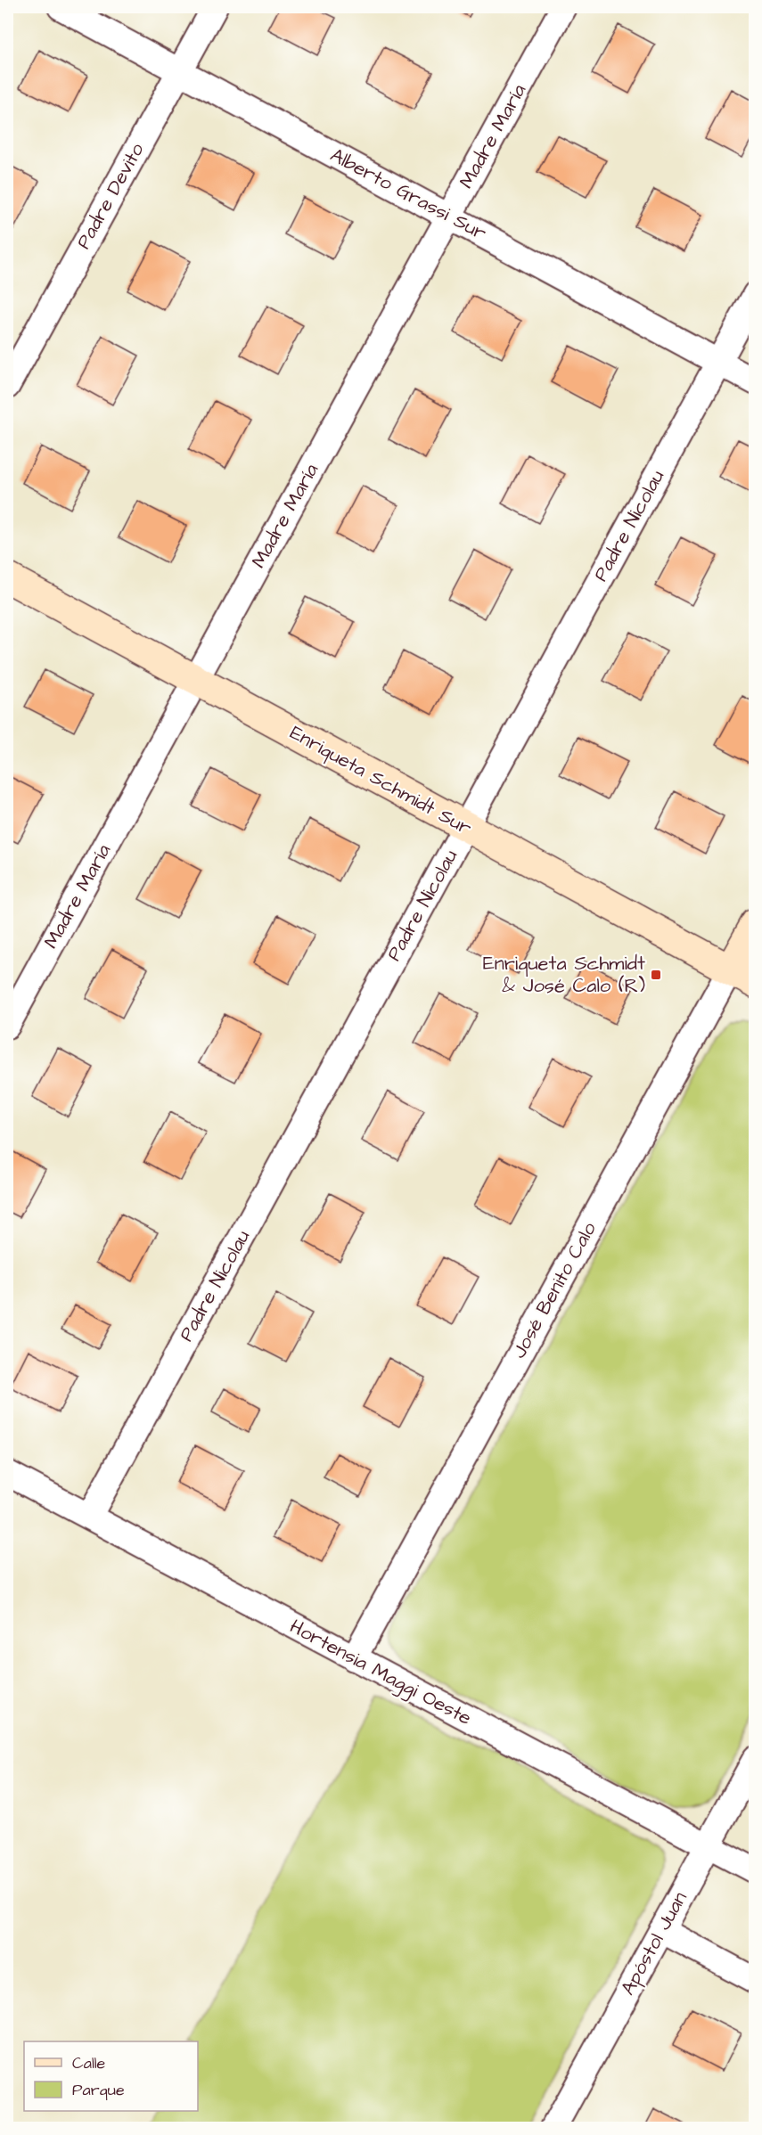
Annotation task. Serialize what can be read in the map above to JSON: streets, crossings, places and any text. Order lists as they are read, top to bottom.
{
  "streets": {
    "street": [
      "Madre María",
      "Alberto Grassi Sur",
      "Padre Devito",
      "Padre Nicolau",
      "Enriqueta Schmidt Sur",
      "José Benito Calo",
      "Hortensia Maggi Oeste",
      "Apóstol Juan"
    ]
  },
  "crossings": [
    ["Madre María", "Alberto Grassi Sur"],
    ["Madre María", "Enriqueta Schmidt Sur"],
    ["Alberto Grassi Sur", "Padre Devito"],
    ["Alberto Grassi Sur", "Padre Nicolau"],
    ["Padre Nicolau", "Enriqueta Schmidt Sur"],
    ["Padre Nicolau", "Hortensia Maggi Oeste"],
    ["Enriqueta Schmidt Sur", "José Benito Calo"],
    ["José Benito Calo", "Hortensia Maggi Oeste"],
    ["Hortensia Maggi Oeste", "Apóstol Juan"]
  ],
  "places": {
    "transit": ["Enriqueta Schmidt & José Calo (R)"]
  },
  "legend": ["Calle", "Parque"]
}
